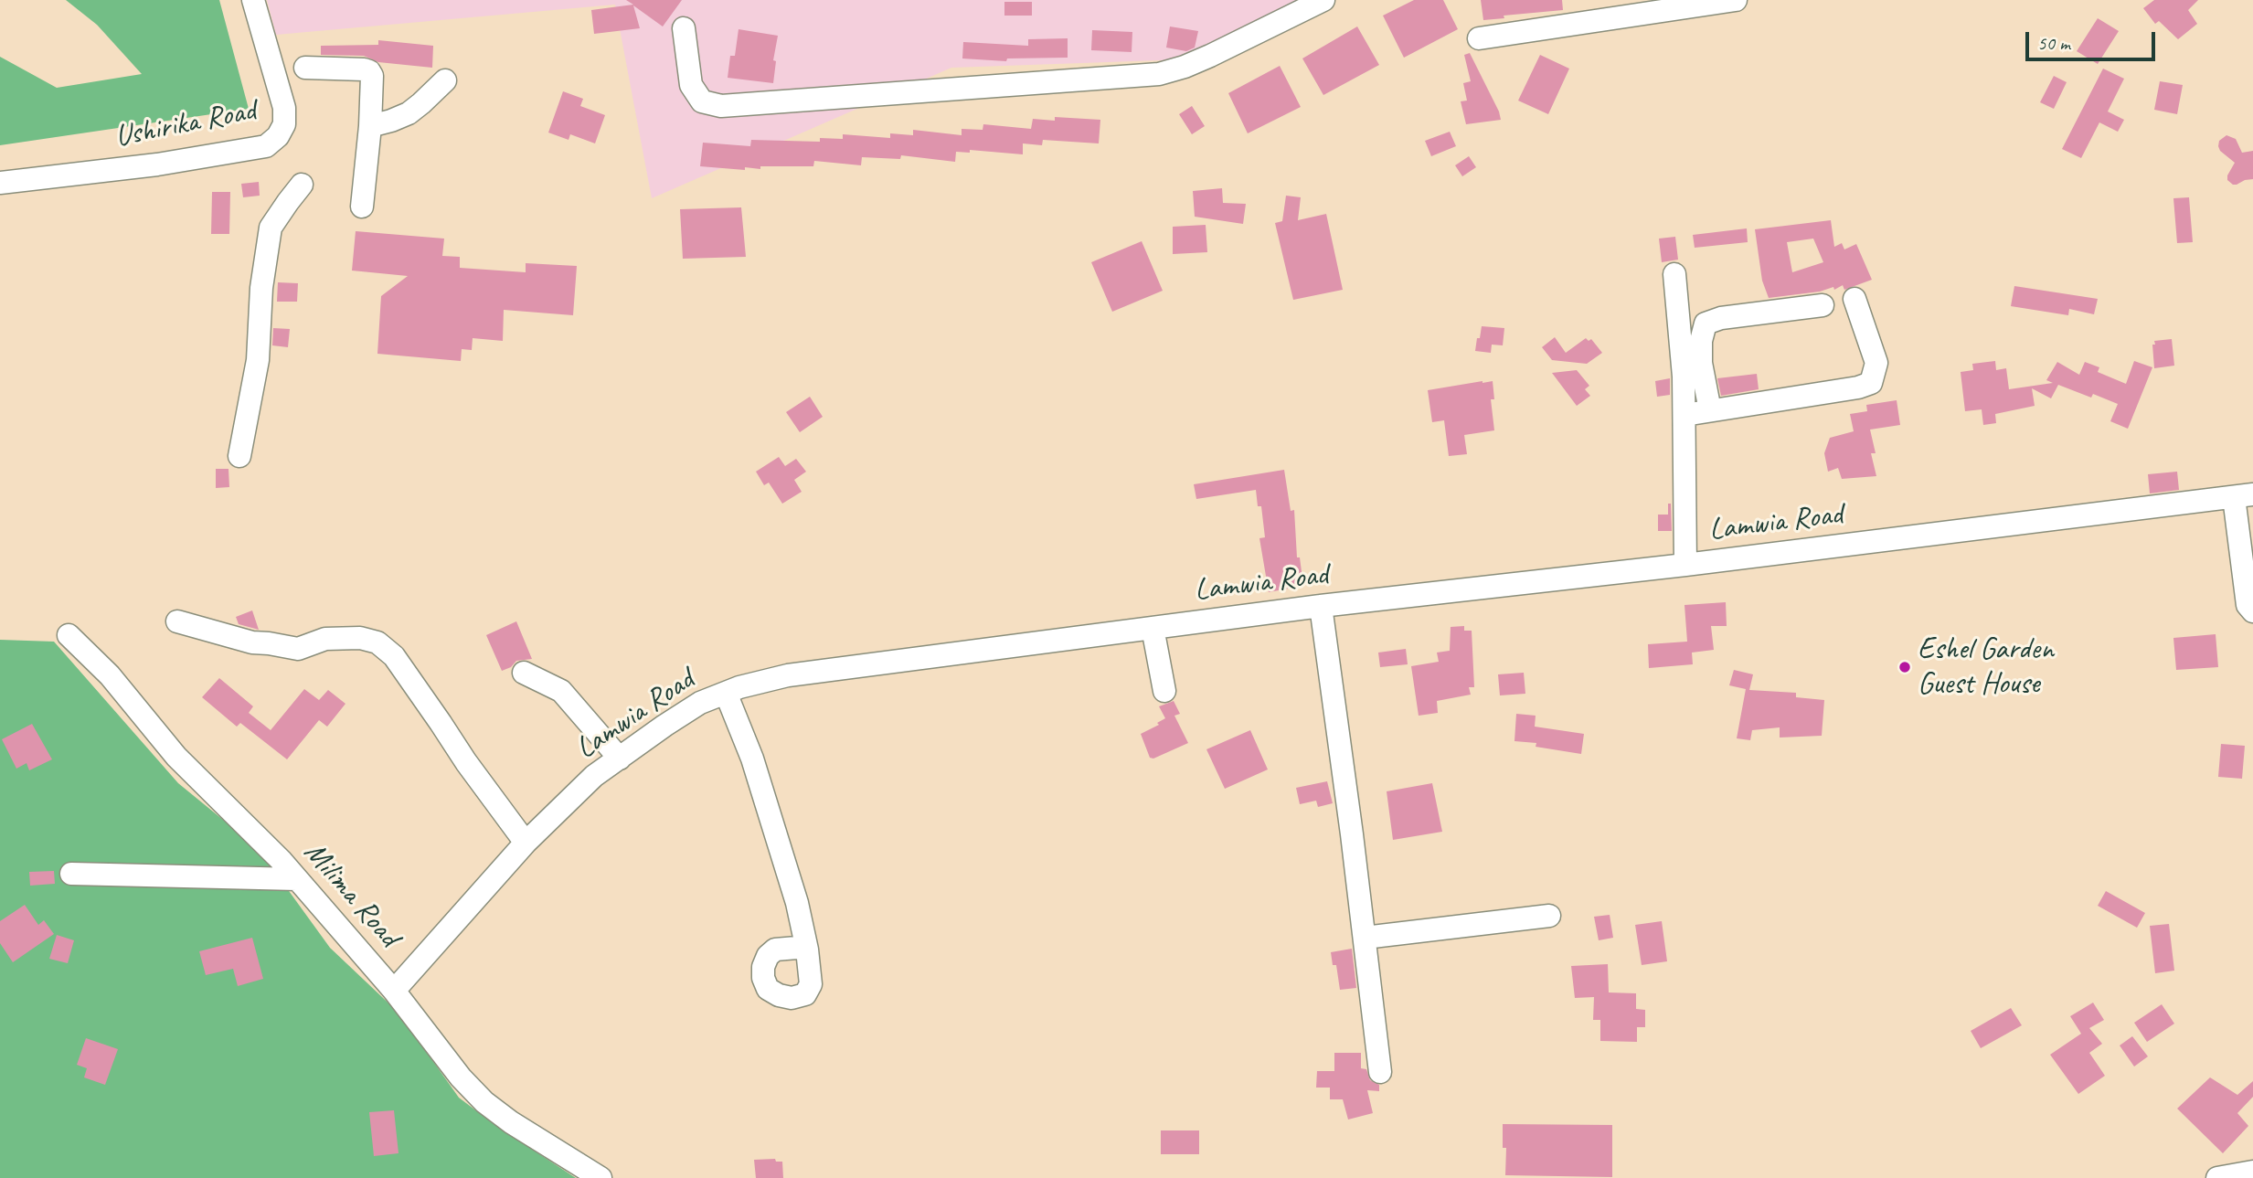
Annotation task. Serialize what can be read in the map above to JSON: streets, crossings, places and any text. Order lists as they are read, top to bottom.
{
  "streets": {
    "street": ["Ushirika Road", "Lamwia Road", "Milima Road"]
  },
  "crossings": [
    ["Lamwia Road", "Milima Road"]
  ],
  "places": ["Eshel Garden Guest House"],
  "scale_bar": "50 m"
}
